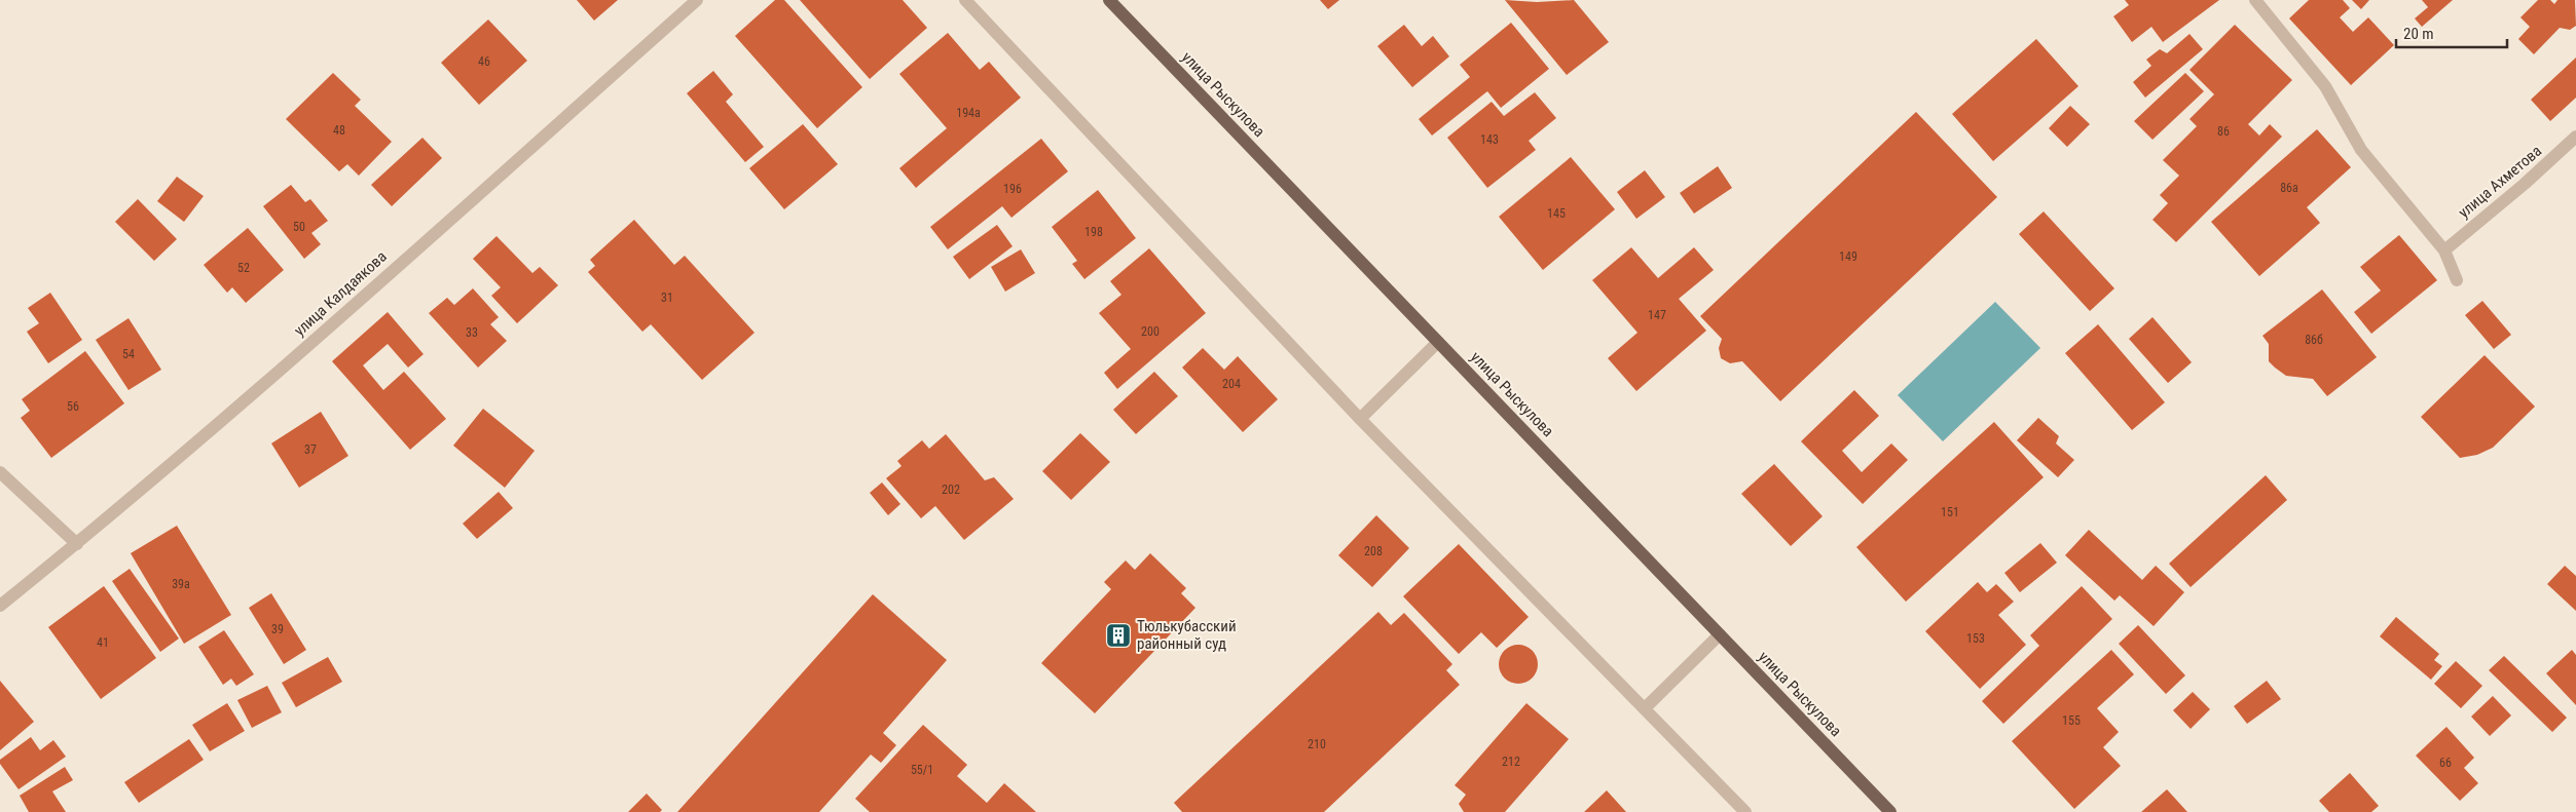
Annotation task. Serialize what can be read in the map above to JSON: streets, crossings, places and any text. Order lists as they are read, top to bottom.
{
  "streets": {
    "main road": ["улица Рыскулова"],
    "street": ["улица Ахметова", "улица Калдаякова"]
  },
  "places": {
    "building": ["Тюлькубасский районный суд"]
  },
  "house_numbers": [
    "46",
    "194а",
    "48",
    "86",
    "143",
    "86а",
    "196",
    "145",
    "50",
    "198",
    "149",
    "52",
    "31",
    "147",
    "200",
    "33",
    "86б",
    "54",
    "204",
    "56",
    "37",
    "202",
    "151",
    "208",
    "39а",
    "39",
    "153",
    "41",
    "155",
    "210",
    "212",
    "66",
    "55/1"
  ],
  "scale_bar": "20 m"
}
